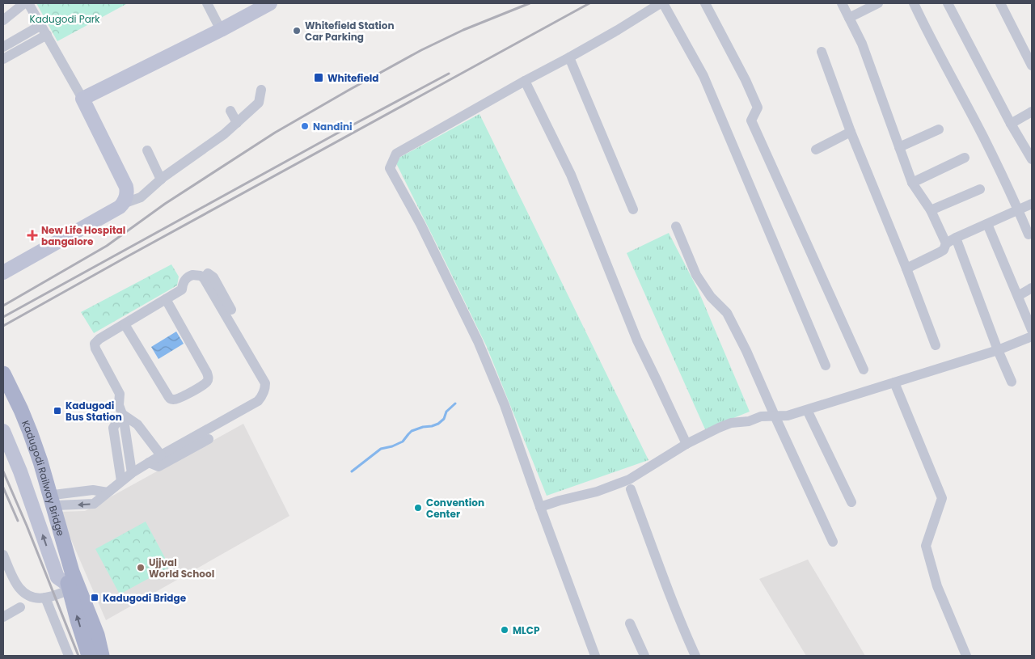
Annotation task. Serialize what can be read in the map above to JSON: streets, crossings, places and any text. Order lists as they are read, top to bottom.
{
  "streets": {
    "main road": ["Kadugodi Railway Bridge"]
  },
  "parks": ["Kadugodi Park"],
  "places": {
    "other": [
      "Whitefield Station Car Parking",
      "Nandini",
      "Convention Center",
      "Ujjval World School",
      "MLCP"
    ],
    "transit": ["Whitefield", "Kadugodi Bus Station", "Kadugodi Bridge"],
    "health": ["New Life Hospital bangalore"]
  }
}
